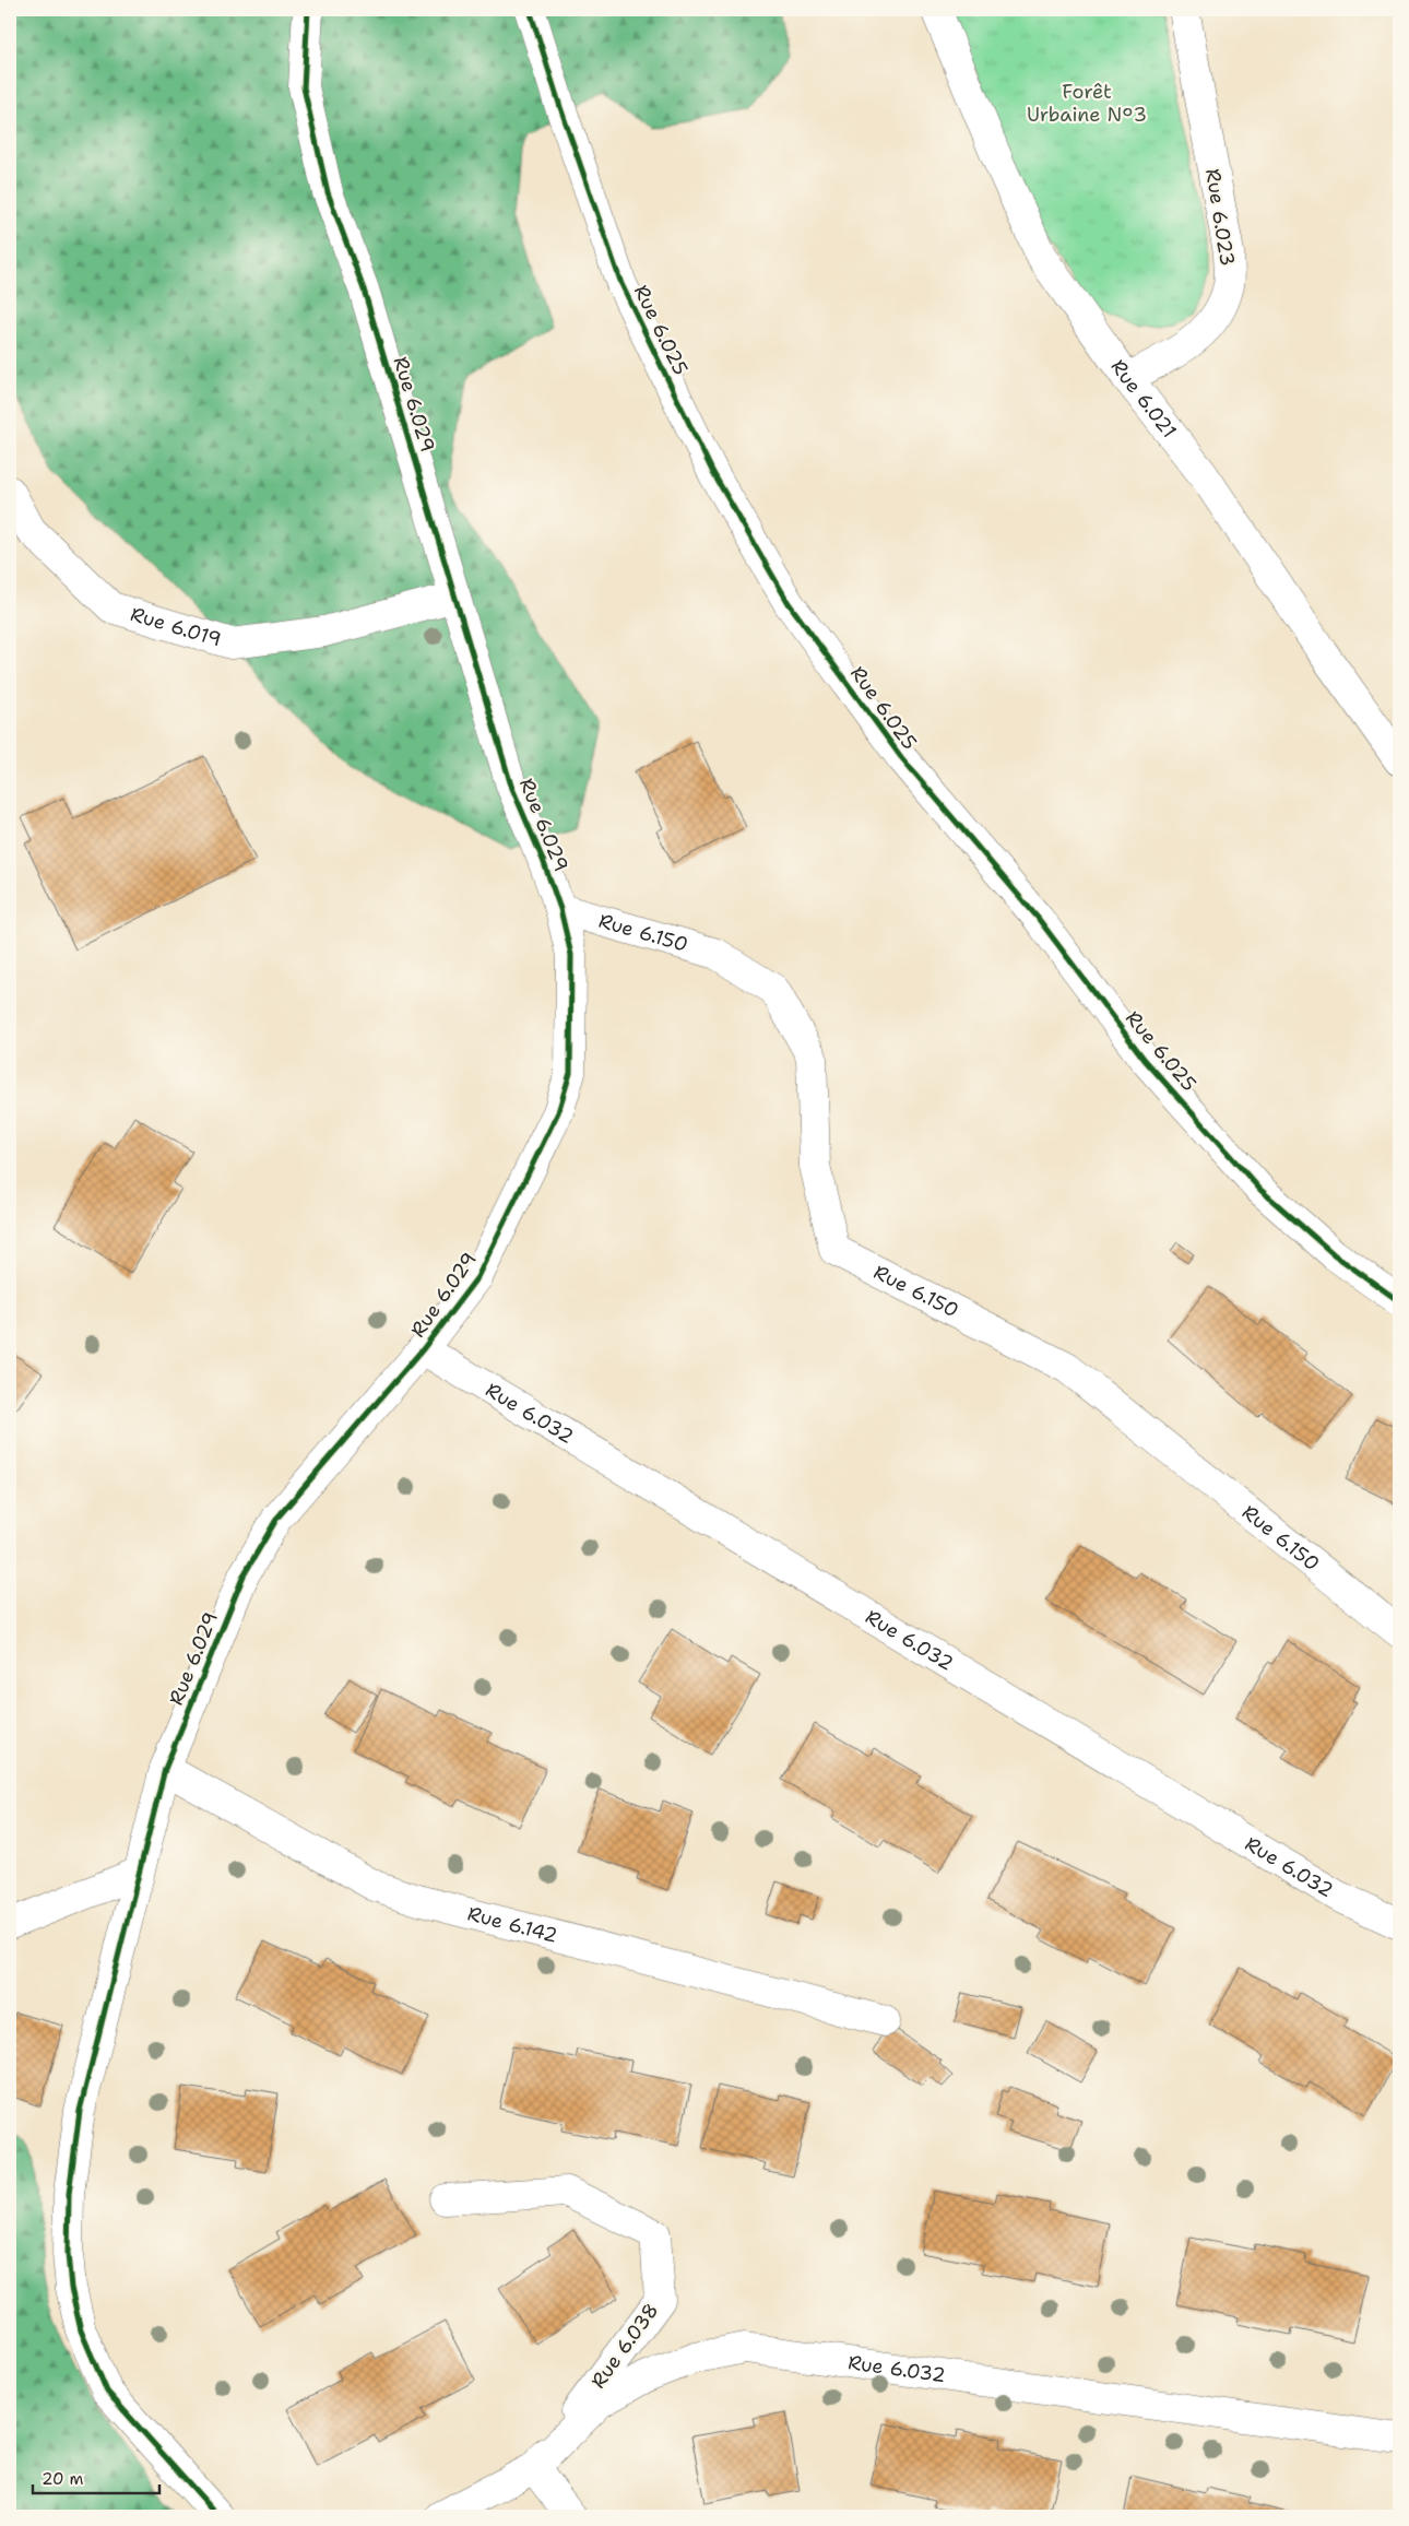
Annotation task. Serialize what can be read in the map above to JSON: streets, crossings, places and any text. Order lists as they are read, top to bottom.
{
  "streets": {
    "street": [
      "Rue 6.023",
      "Rue 6.025",
      "Rue 6.021",
      "Rue 6.029",
      "Rue 6.019",
      "Rue 6.150",
      "Rue 6.032",
      "Rue 6.142",
      "Rue 6.038"
    ]
  },
  "crossings": [
    ["Rue 6.023", "Rue 6.021"],
    ["Rue 6.029", "Rue 6.019"],
    ["Rue 6.029", "Rue 6.150"],
    ["Rue 6.029", "Rue 6.032"],
    ["Rue 6.029", "Rue 6.142"],
    ["Rue 6.032", "Rue 6.038"]
  ],
  "parks": ["Forêt Urbaine N°3"],
  "scale_bar": "20 m"
}
